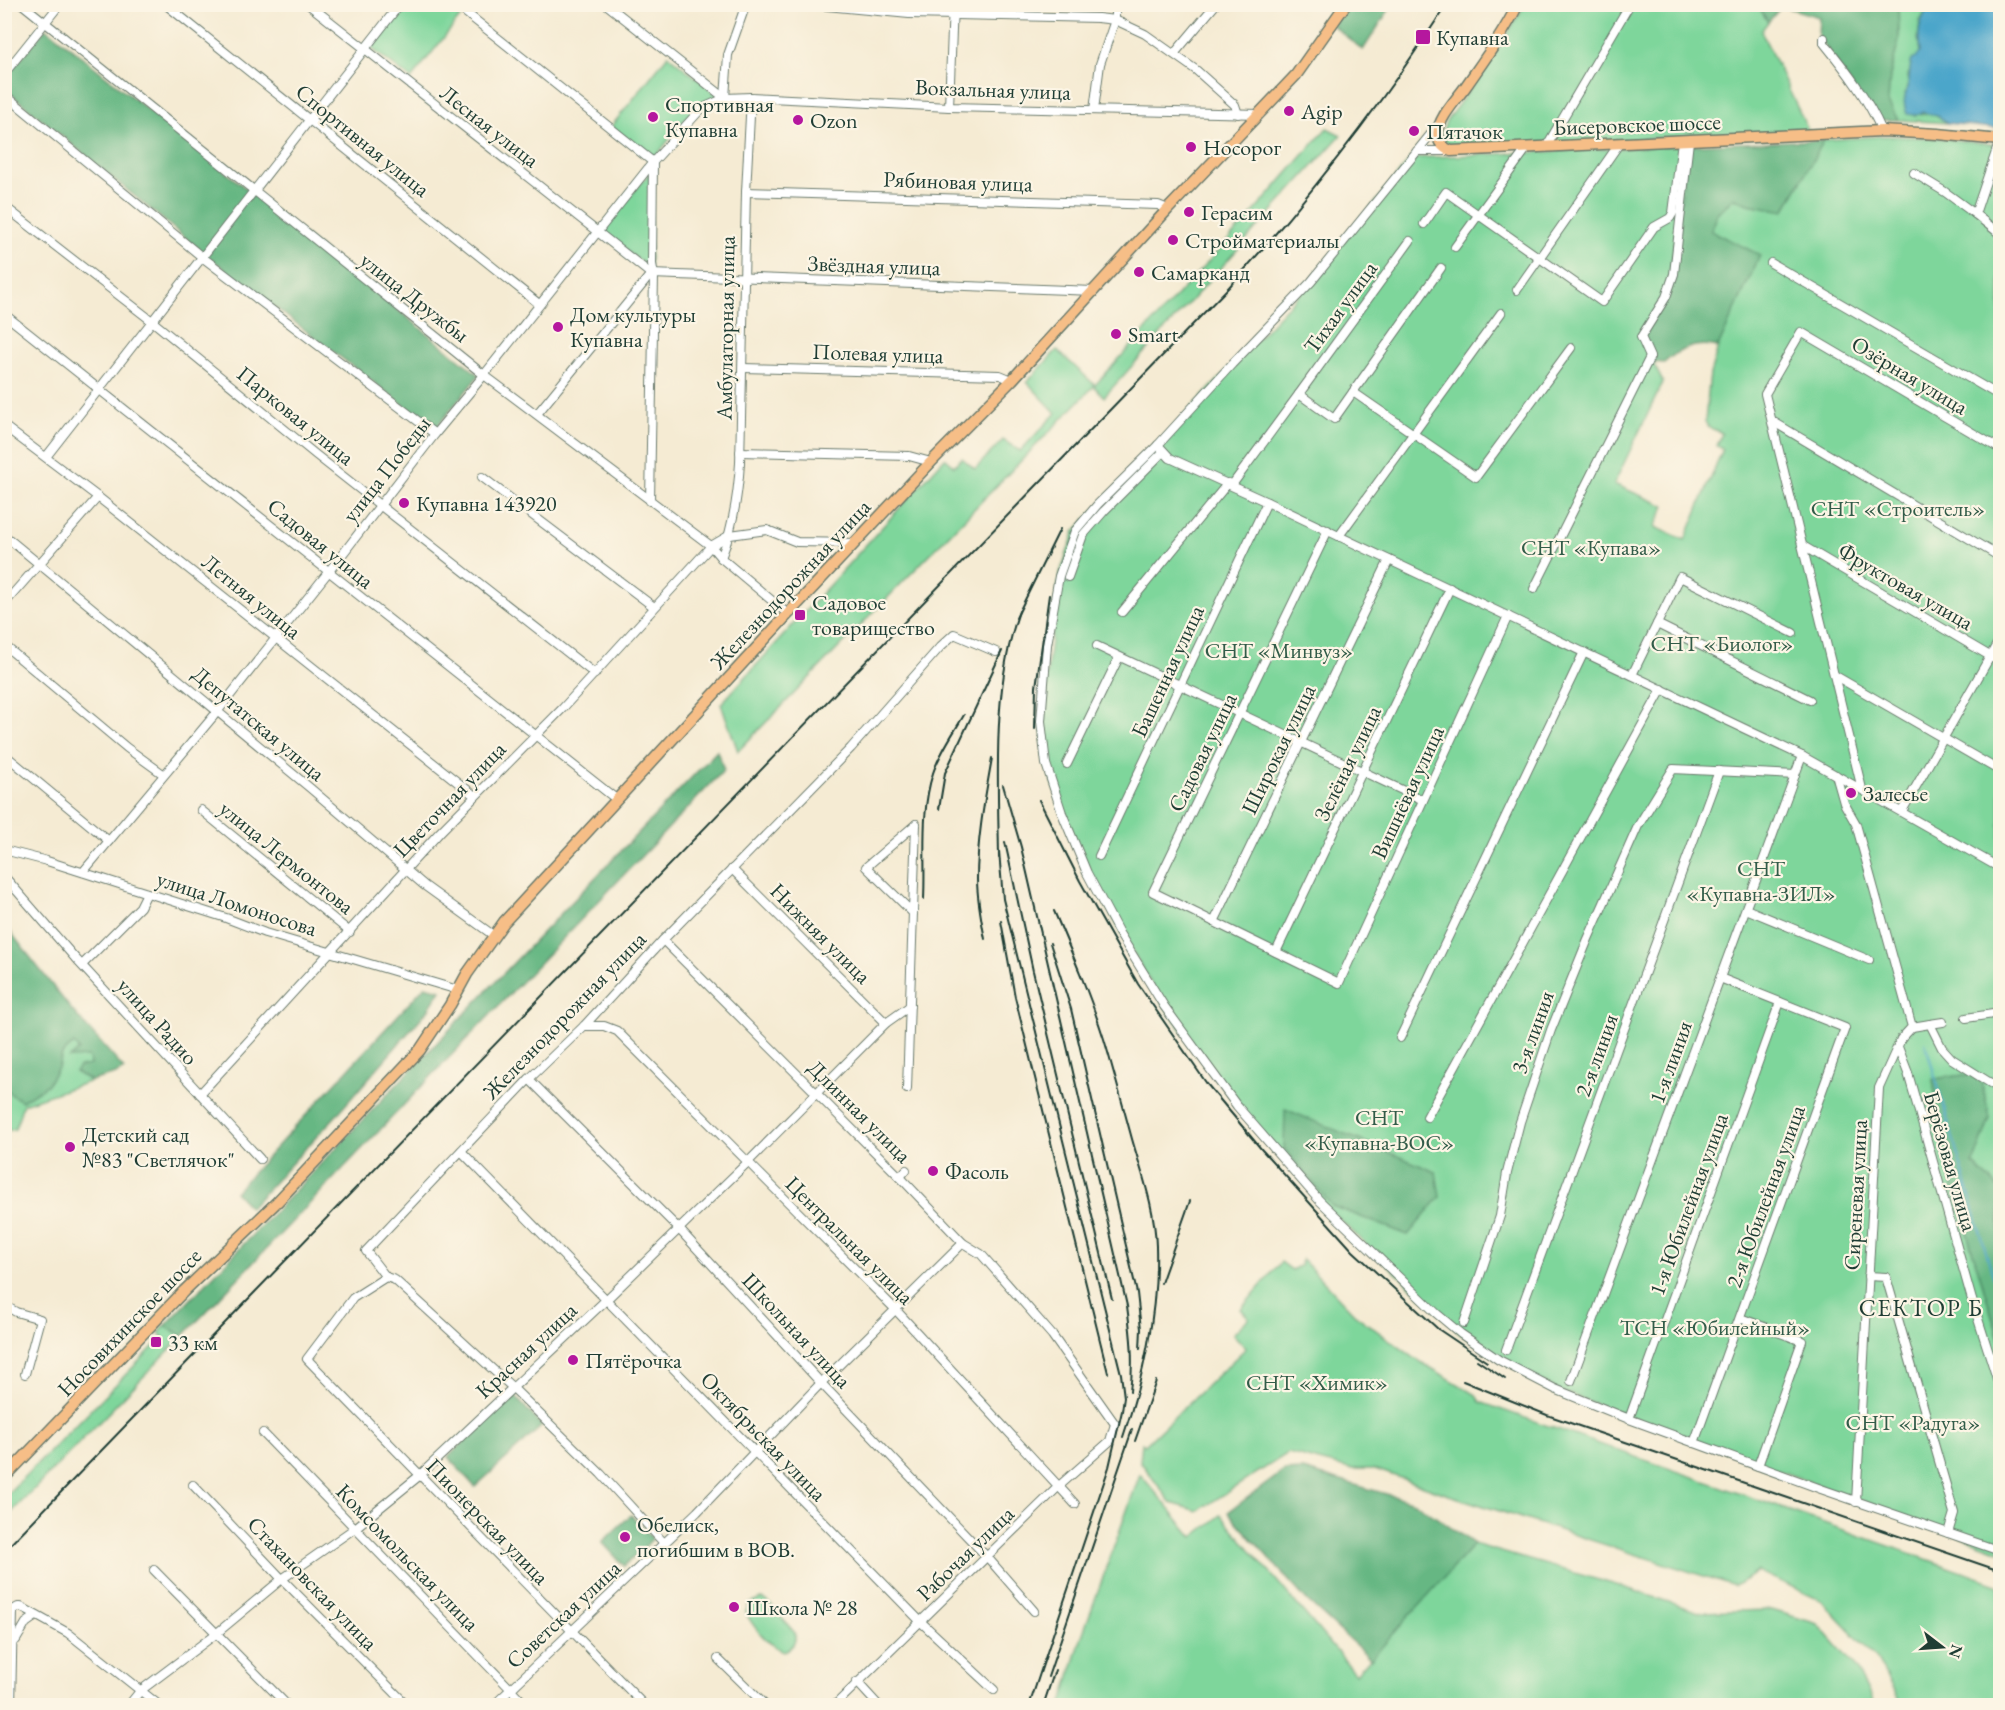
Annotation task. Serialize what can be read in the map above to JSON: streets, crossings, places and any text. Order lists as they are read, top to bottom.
{
  "streets": {
    "main road": ["Бисеровское шоссе", "Железнодорожная улица", "Носовихинское шоссе"],
    "street": [
      "Вокзальная улица",
      "Лесная улица",
      "Спортивная улица",
      "Рябиновая улица",
      "Звёздная улица",
      "улица Дружбы",
      "Тихая улица",
      "Амбулаторная улица",
      "Полевая улица",
      "Озёрная улица",
      "Парковая улица",
      "улица Победы",
      "Садовая улица",
      "Фруктовая улица",
      "Летняя улица",
      "Башенная улица",
      "Депутатская улица",
      "Широкая улица",
      "Зелёная улица",
      "Вишнёвая улица",
      "Цветочная улица",
      "улица Лермонтова",
      "улица Ломоносова",
      "Нижняя улица",
      "улица Радио",
      "3-я линия",
      "2-я линия",
      "1-я линия",
      "Длинная улица",
      "Берёзовая улица",
      "Сиреневая улица",
      "2-я Юбилейная улица",
      "1-я Юбилейная улица",
      "Центральная улица",
      "Школьная улица",
      "Красная улица",
      "Октябрьская улица",
      "Пионерская улица",
      "Рабочая улица",
      "Комсомольская улица",
      "Стахановская улица",
      "Советская улица"
    ]
  },
  "crossings": [
    ["Вокзальная улица", "Амбулаторная улица"],
    ["Вокзальная улица", "улица Победы"],
    ["Вокзальная улица", "Железнодорожная улица"],
    ["Лесная улица", "Звёздная улица"],
    ["Лесная улица", "улица Победы"],
    ["Спортивная улица", "улица Победы"],
    ["Рябиновая улица", "Амбулаторная улица"],
    ["Рябиновая улица", "Железнодорожная улица"],
    ["Звёздная улица", "Амбулаторная улица"],
    ["Звёздная улица", "Железнодорожная улица"],
    ["улица Дружбы", "Амбулаторная улица"],
    ["улица Дружбы", "улица Победы"],
    ["улица Дружбы", "Железнодорожная улица"],
    ["улица Дружбы", "Цветочная улица"],
    ["Амбулаторная улица", "Полевая улица"],
    ["Амбулаторная улица", "Цветочная улица"],
    ["Полевая улица", "Железнодорожная улица"],
    ["Парковая улица", "улица Победы"],
    ["Парковая улица", "Цветочная улица"],
    ["улица Победы", "Садовая улица"],
    ["улица Победы", "Летняя улица"],
    ["улица Победы", "Депутатская улица"],
    ["улица Победы", "улица Ломоносова"],
    ["Садовая улица", "Железнодорожная улица"],
    ["Садовая улица", "Широкая улица"],
    ["Садовая улица", "Цветочная улица"],
    ["Железнодорожная улица", "Депутатская улица"],
    ["Железнодорожная улица", "улица Ломоносова"],
    ["Железнодорожная улица", "Нижняя улица"],
    ["Железнодорожная улица", "Длинная улица"],
    ["Железнодорожная улица", "Центральная улица"],
    ["Железнодорожная улица", "Носовихинское шоссе"],
    ["Железнодорожная улица", "Школьная улица"],
    ["Железнодорожная улица", "Октябрьская улица"],
    ["Железнодорожная улица", "Пионерская улица"],
    ["Летняя улица", "Цветочная улица"],
    ["Депутатская улица", "Цветочная улица"],
    ["Зелёная улица", "Вишнёвая улица"],
    ["Цветочная улица", "улица Лермонтова"],
    ["Цветочная улица", "улица Ломоносова"],
    ["Цветочная улица", "улица Радио"],
    ["Нижняя улица", "Красная улица"],
    ["3-я линия", "2-я линия"],
    ["Длинная улица", "Красная улица"],
    ["Длинная улица", "Рабочая улица"],
    ["Длинная улица", "Советская улица"],
    ["Берёзовая улица", "Сиреневая улица"],
    ["2-я Юбилейная улица", "1-я Юбилейная улица"],
    ["Центральная улица", "Красная улица"],
    ["Центральная улица", "Рабочая улица"],
    ["Центральная улица", "Советская улица"],
    ["Школьная улица", "Красная улица"],
    ["Школьная улица", "Рабочая улица"],
    ["Школьная улица", "Советская улица"],
    ["Красная улица", "Октябрьская улица"],
    ["Красная улица", "Пионерская улица"],
    ["Красная улица", "Комсомольская улица"],
    ["Красная улица", "Стахановская улица"],
    ["Октябрьская улица", "Рабочая улица"],
    ["Октябрьская улица", "Советская улица"],
    ["Пионерская улица", "Советская улица"],
    ["Комсомольская улица", "Советская улица"]
  ],
  "districts": ["СЕКТОР Б"],
  "parks": [
    "СНТ «Строитель»",
    "СНТ «Купава»",
    "СНТ «Биолог»",
    "СНТ «Минвуз»",
    "СНТ «Купавна-ЗИЛ»",
    "СНТ «Купавна-ВОС»",
    "ТСН «Юбилейный»",
    "СНТ «Химик»",
    "СНТ «Радуга»"
  ],
  "places": {
    "transit": ["Купавна", "Садовое товарищество", "33 км"],
    "other": [
      "Agip",
      "Спортивная Купавна",
      "Ozon",
      "Пятачок",
      "Носорог",
      "Герасим",
      "Стройматериалы",
      "Самарканд",
      "Дом культуры Купавна",
      "Smart",
      "Купавна 143920",
      "Залесье",
      "Детский сад №83 \"Светлячок\"",
      "Фасоль",
      "Пятёрочка",
      "Обелиск, погибшим в ВОВ.",
      "Школа № 28"
    ]
  },
  "north": "right"
}
